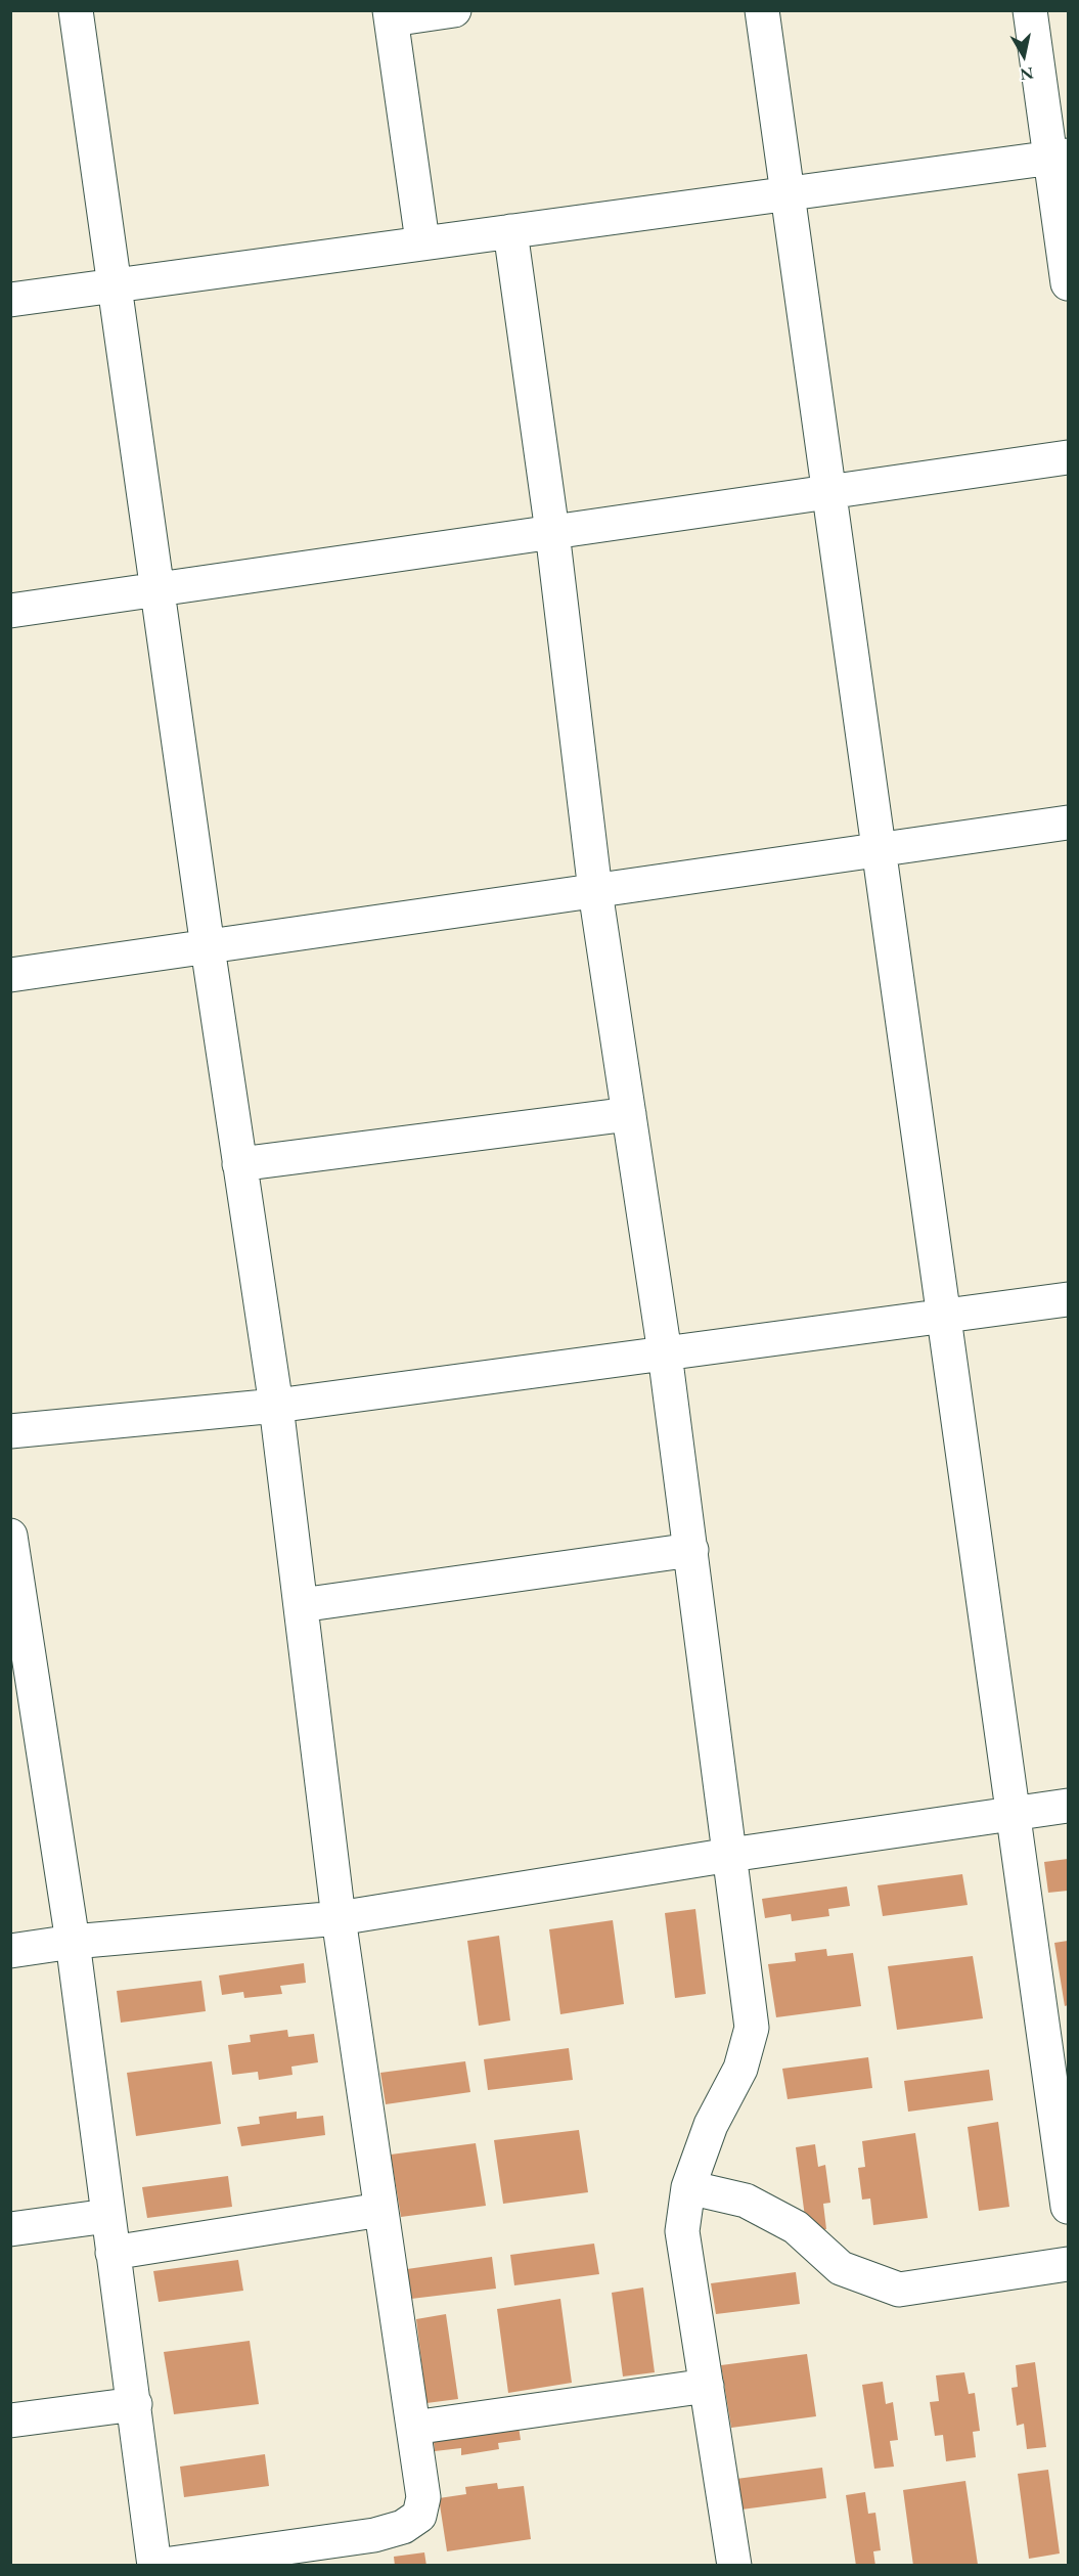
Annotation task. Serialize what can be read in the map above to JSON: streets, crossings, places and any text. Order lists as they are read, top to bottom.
{
  "north": "bottom"
}
